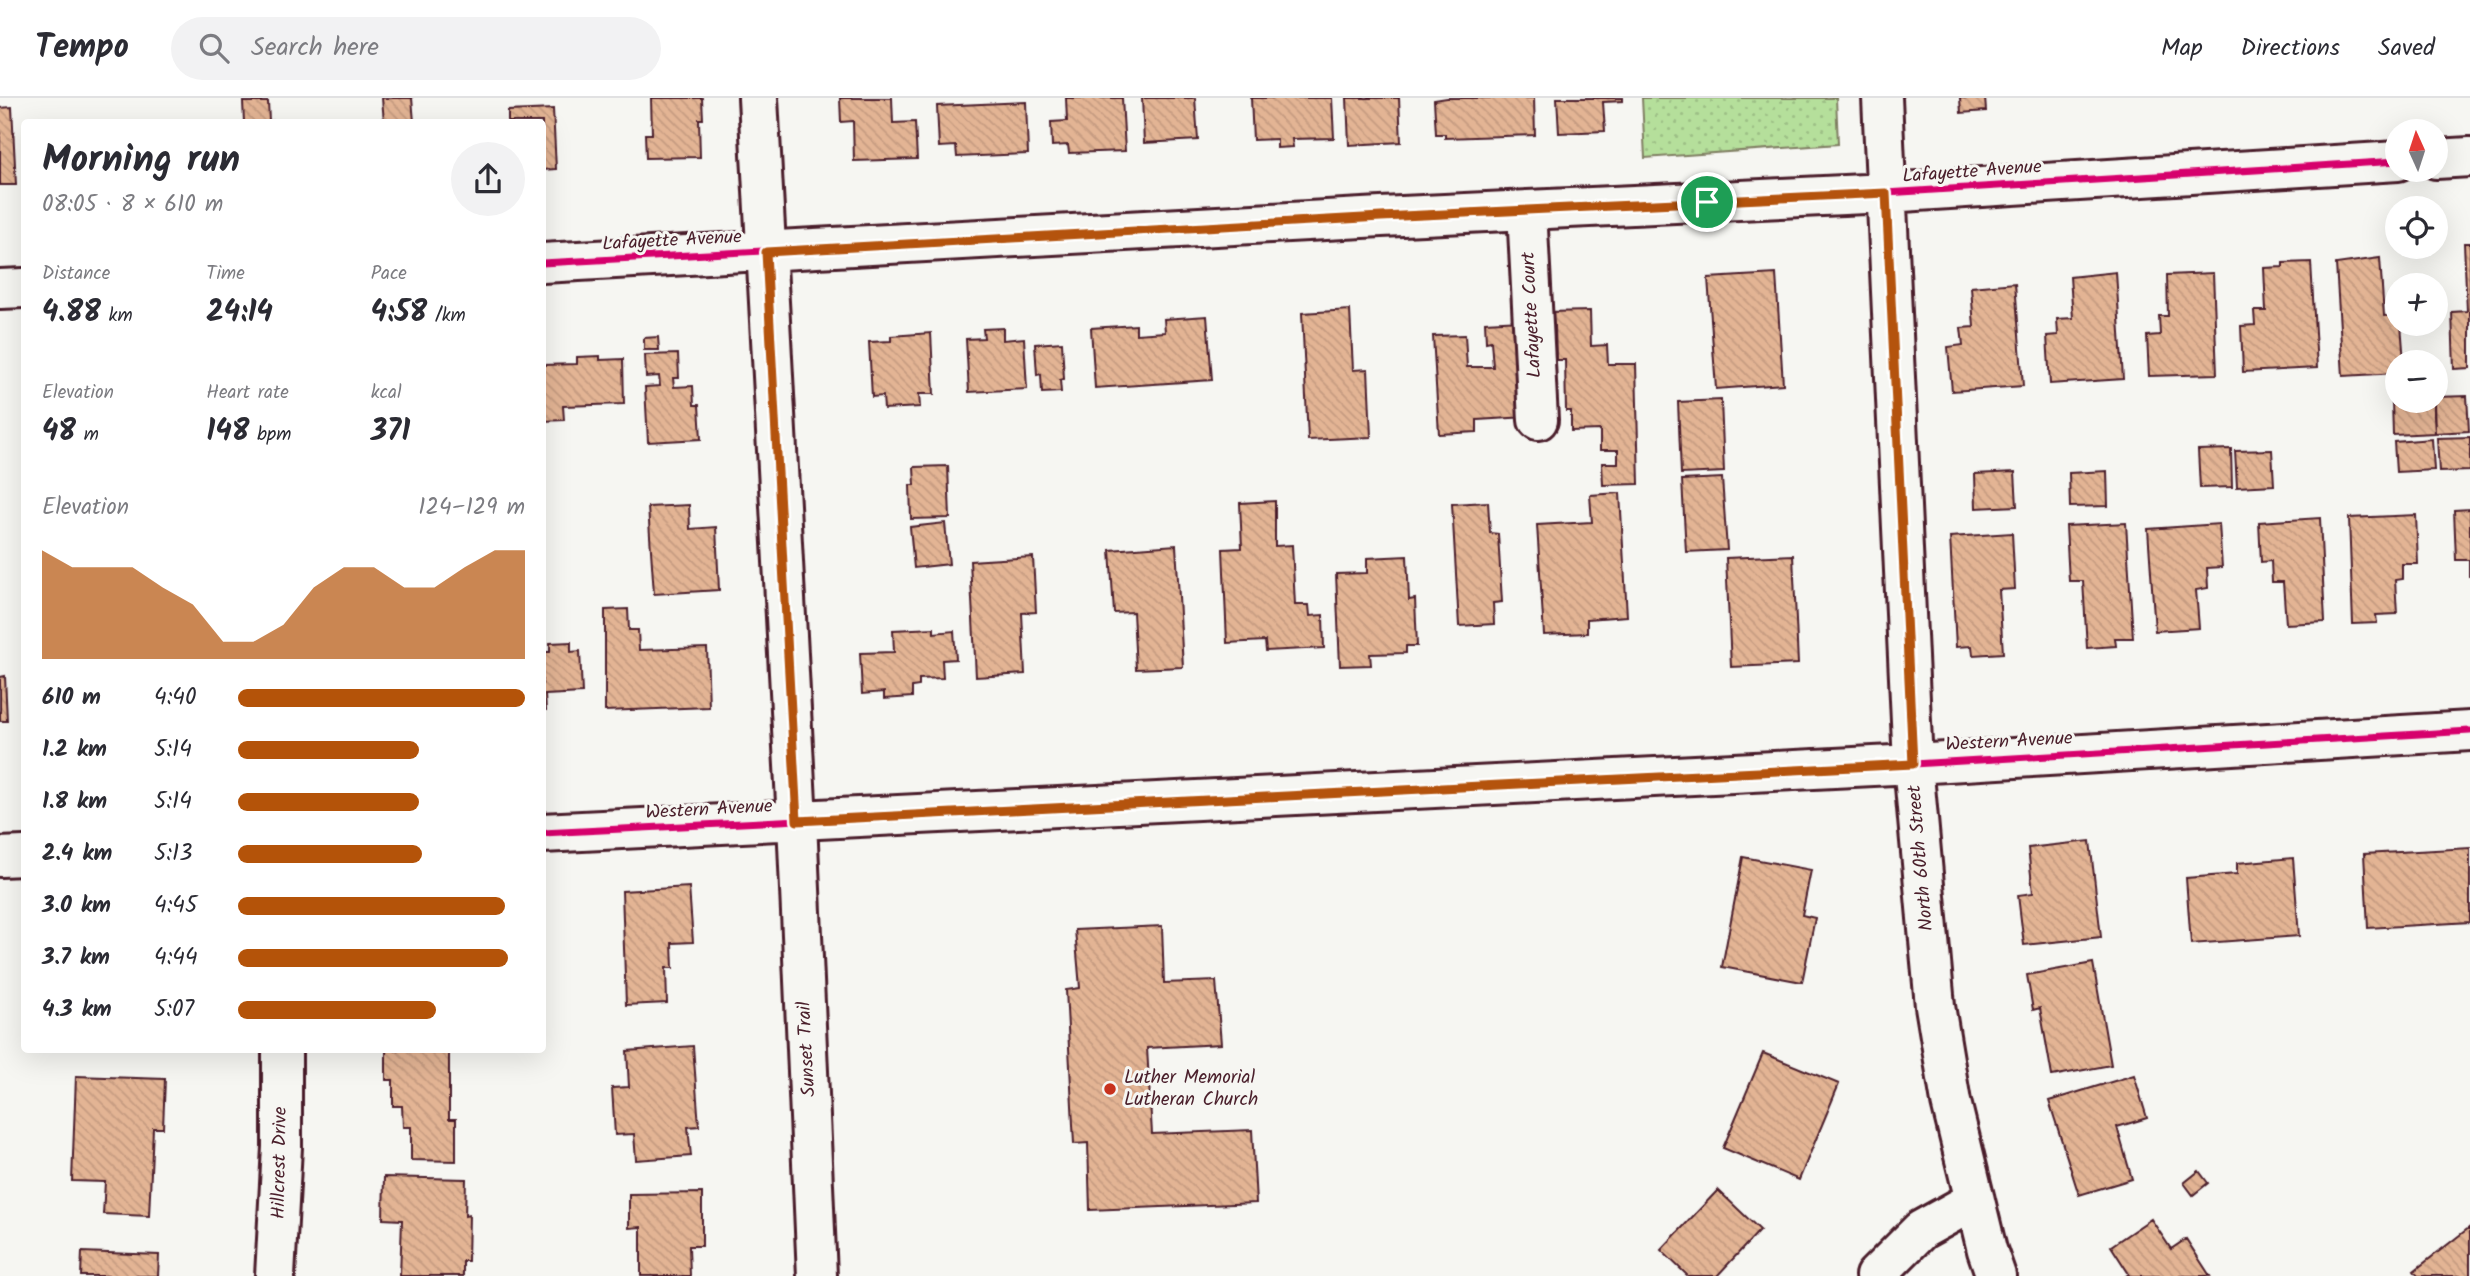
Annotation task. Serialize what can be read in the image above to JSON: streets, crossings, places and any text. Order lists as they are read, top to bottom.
{
  "streets": {
    "street": [
      "Lafayette Avenue",
      "Lafayette Court",
      "Western Avenue",
      "North 60th Street",
      "Sunset Trail",
      "Hillcrest Drive"
    ]
  },
  "crossings": [
    ["Lafayette Avenue", "Lafayette Court"],
    ["Lafayette Avenue", "North 60th Street"],
    ["Lafayette Avenue", "Sunset Trail"],
    ["Western Avenue", "North 60th Street"],
    ["Western Avenue", "Sunset Trail"]
  ],
  "places": ["Luther Memorial Lutheran Church"],
  "north": "top",
  "page": {
    "header": "Tempo",
    "search": "Search here",
    "nav": ["Map", "Directions", "Saved"],
    "map_buttons": ["+", "−"],
    "heading": ["Morning run", "08:05 · 8 × 610 m"],
    "stats": [
      ["Distance", "4.88 km"],
      ["Time", "24:14"],
      ["Pace", "4:58 /km"],
      ["Elevation", "48 m"],
      ["Heart rate", "148 bpm"],
      ["kcal", "371"]
    ],
    "chart": ["Elevation", "124–129 m"],
    "list": [
      {
        "name": "610 m",
        "note": "4:40"
      },
      {
        "name": "1.2 km",
        "note": "5:14"
      },
      {
        "name": "1.8 km",
        "note": "5:14"
      },
      {
        "name": "2.4 km",
        "note": "5:13"
      },
      {
        "name": "3.0 km",
        "note": "4:45"
      },
      {
        "name": "3.7 km",
        "note": "4:44"
      },
      {
        "name": "4.3 km",
        "note": "5:07"
      }
    ]
  }
}
